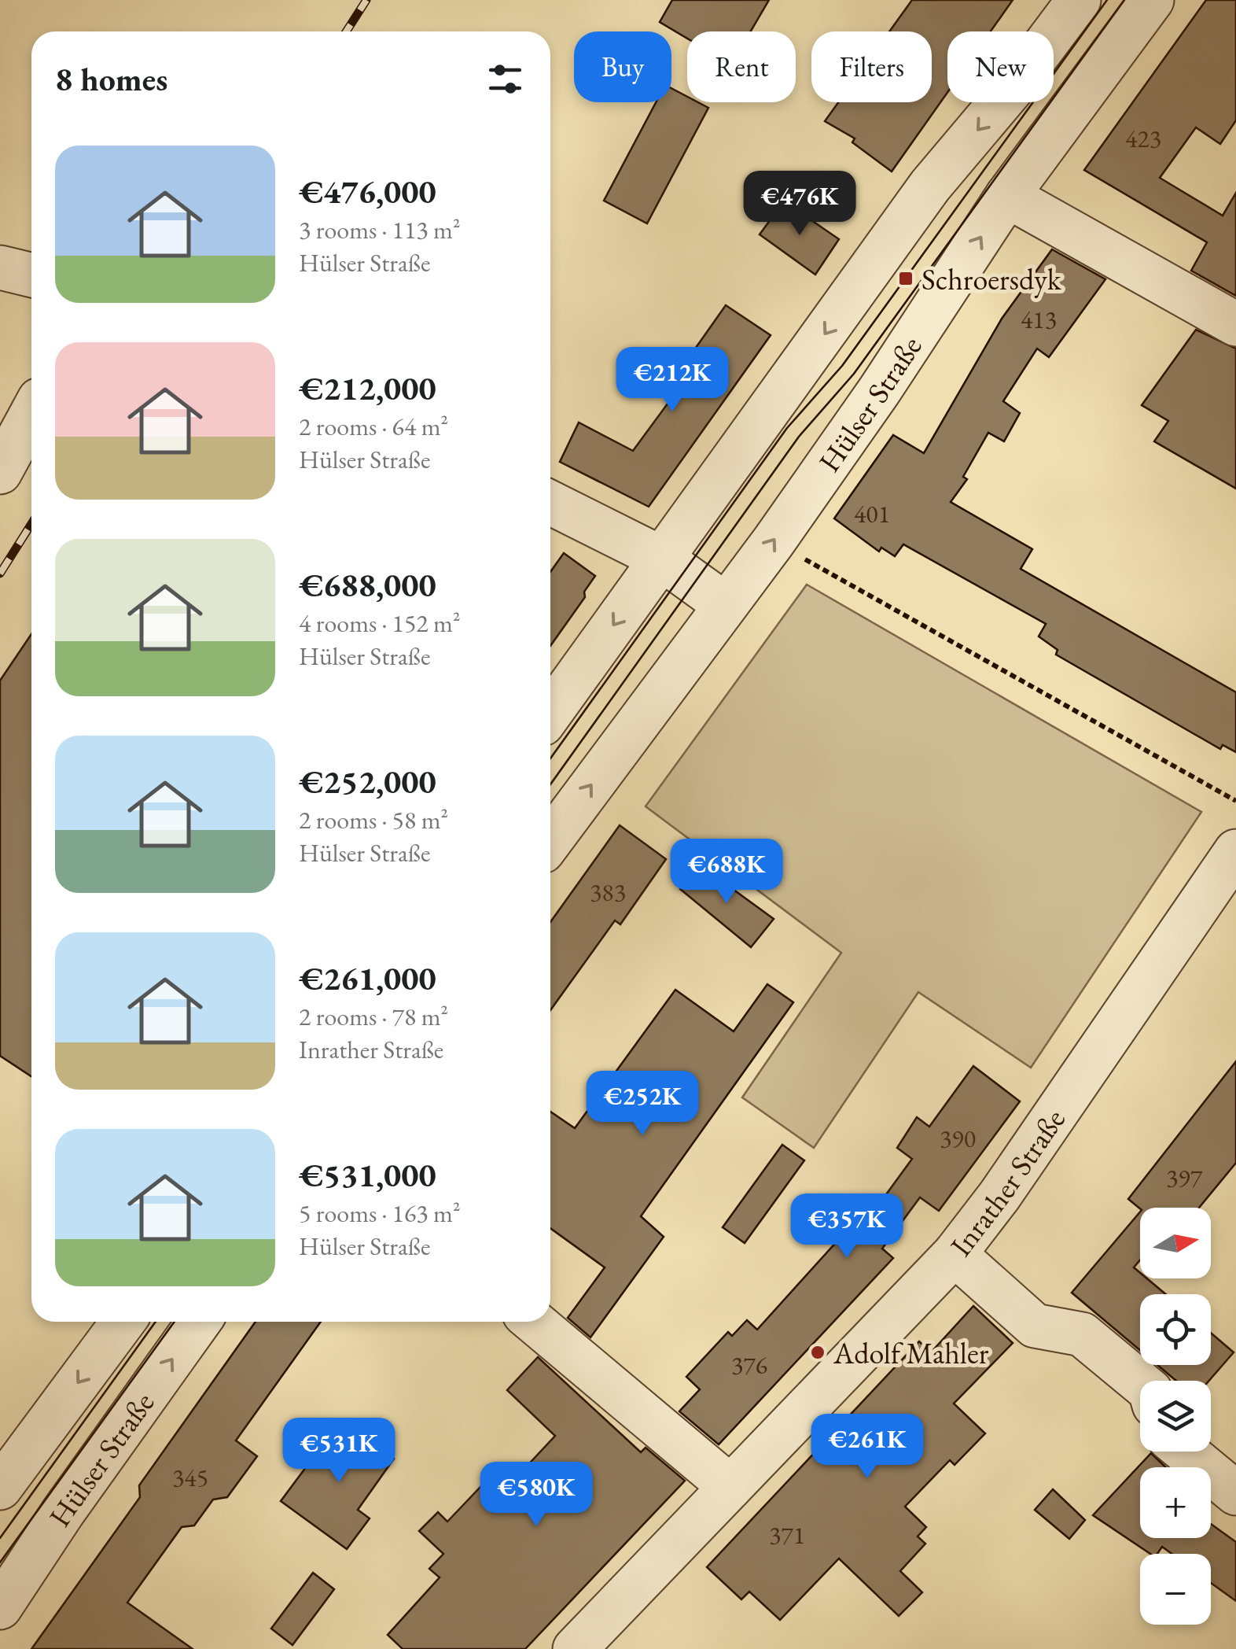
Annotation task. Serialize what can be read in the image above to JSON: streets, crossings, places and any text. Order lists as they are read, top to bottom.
{
  "streets": {
    "street": ["Hülser Straße", "Inrather Straße"]
  },
  "places": {
    "transit": ["Schroersdyk"],
    "other": ["Adolf Mahler"]
  },
  "house_numbers": [
    "423",
    "413",
    "401",
    "383",
    "390",
    "397",
    "376",
    "345",
    "371"
  ],
  "north": "right",
  "page": {
    "chip": [
      "Buy",
      "Rent",
      "Filters",
      "New"
    ],
    "heading": "8 homes",
    "list": [
      {
        "name": "€476,000",
        "note": "3 rooms · 113 m² · Hülser Straße"
      },
      {
        "name": "€212,000",
        "note": "2 rooms · 64 m² · Hülser Straße"
      },
      {
        "name": "€688,000",
        "note": "4 rooms · 152 m² · Hülser Straße"
      },
      {
        "name": "€252,000",
        "note": "2 rooms · 58 m² · Hülser Straße"
      },
      {
        "name": "€261,000",
        "note": "2 rooms · 78 m² · Inrather Straße"
      },
      {
        "name": "€531,000",
        "note": "5 rooms · 163 m² · Hülser Straße"
      }
    ],
    "price": [
      "€476K",
      "€212K",
      "€688K",
      "€252K",
      "€357K",
      "€261K",
      "€531K",
      "€580K"
    ],
    "map_buttons": ["+", "−"]
  }
}
